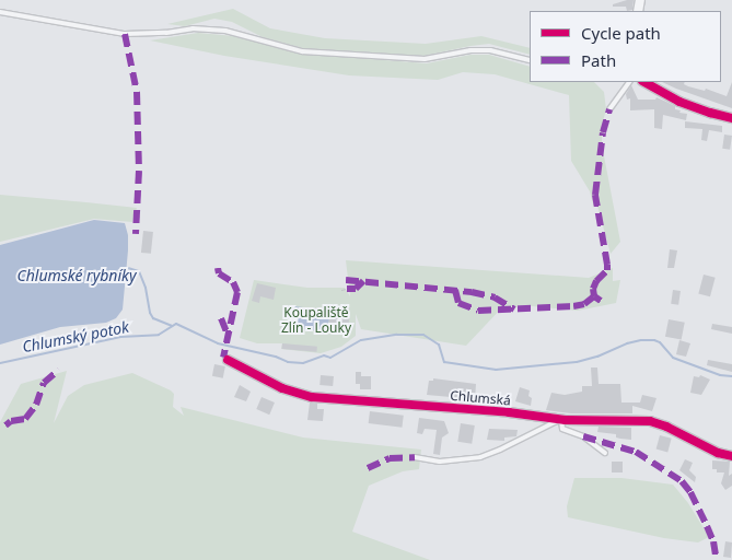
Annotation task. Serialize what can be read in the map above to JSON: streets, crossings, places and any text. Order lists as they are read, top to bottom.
{
  "streets": {
    "street": ["Chlumská"]
  },
  "water": ["Chlumské rybníky", "Chlumský potok"],
  "parks": ["Koupaliště Zlín - Louky"],
  "legend": ["Cycle path", "Path"]
}
